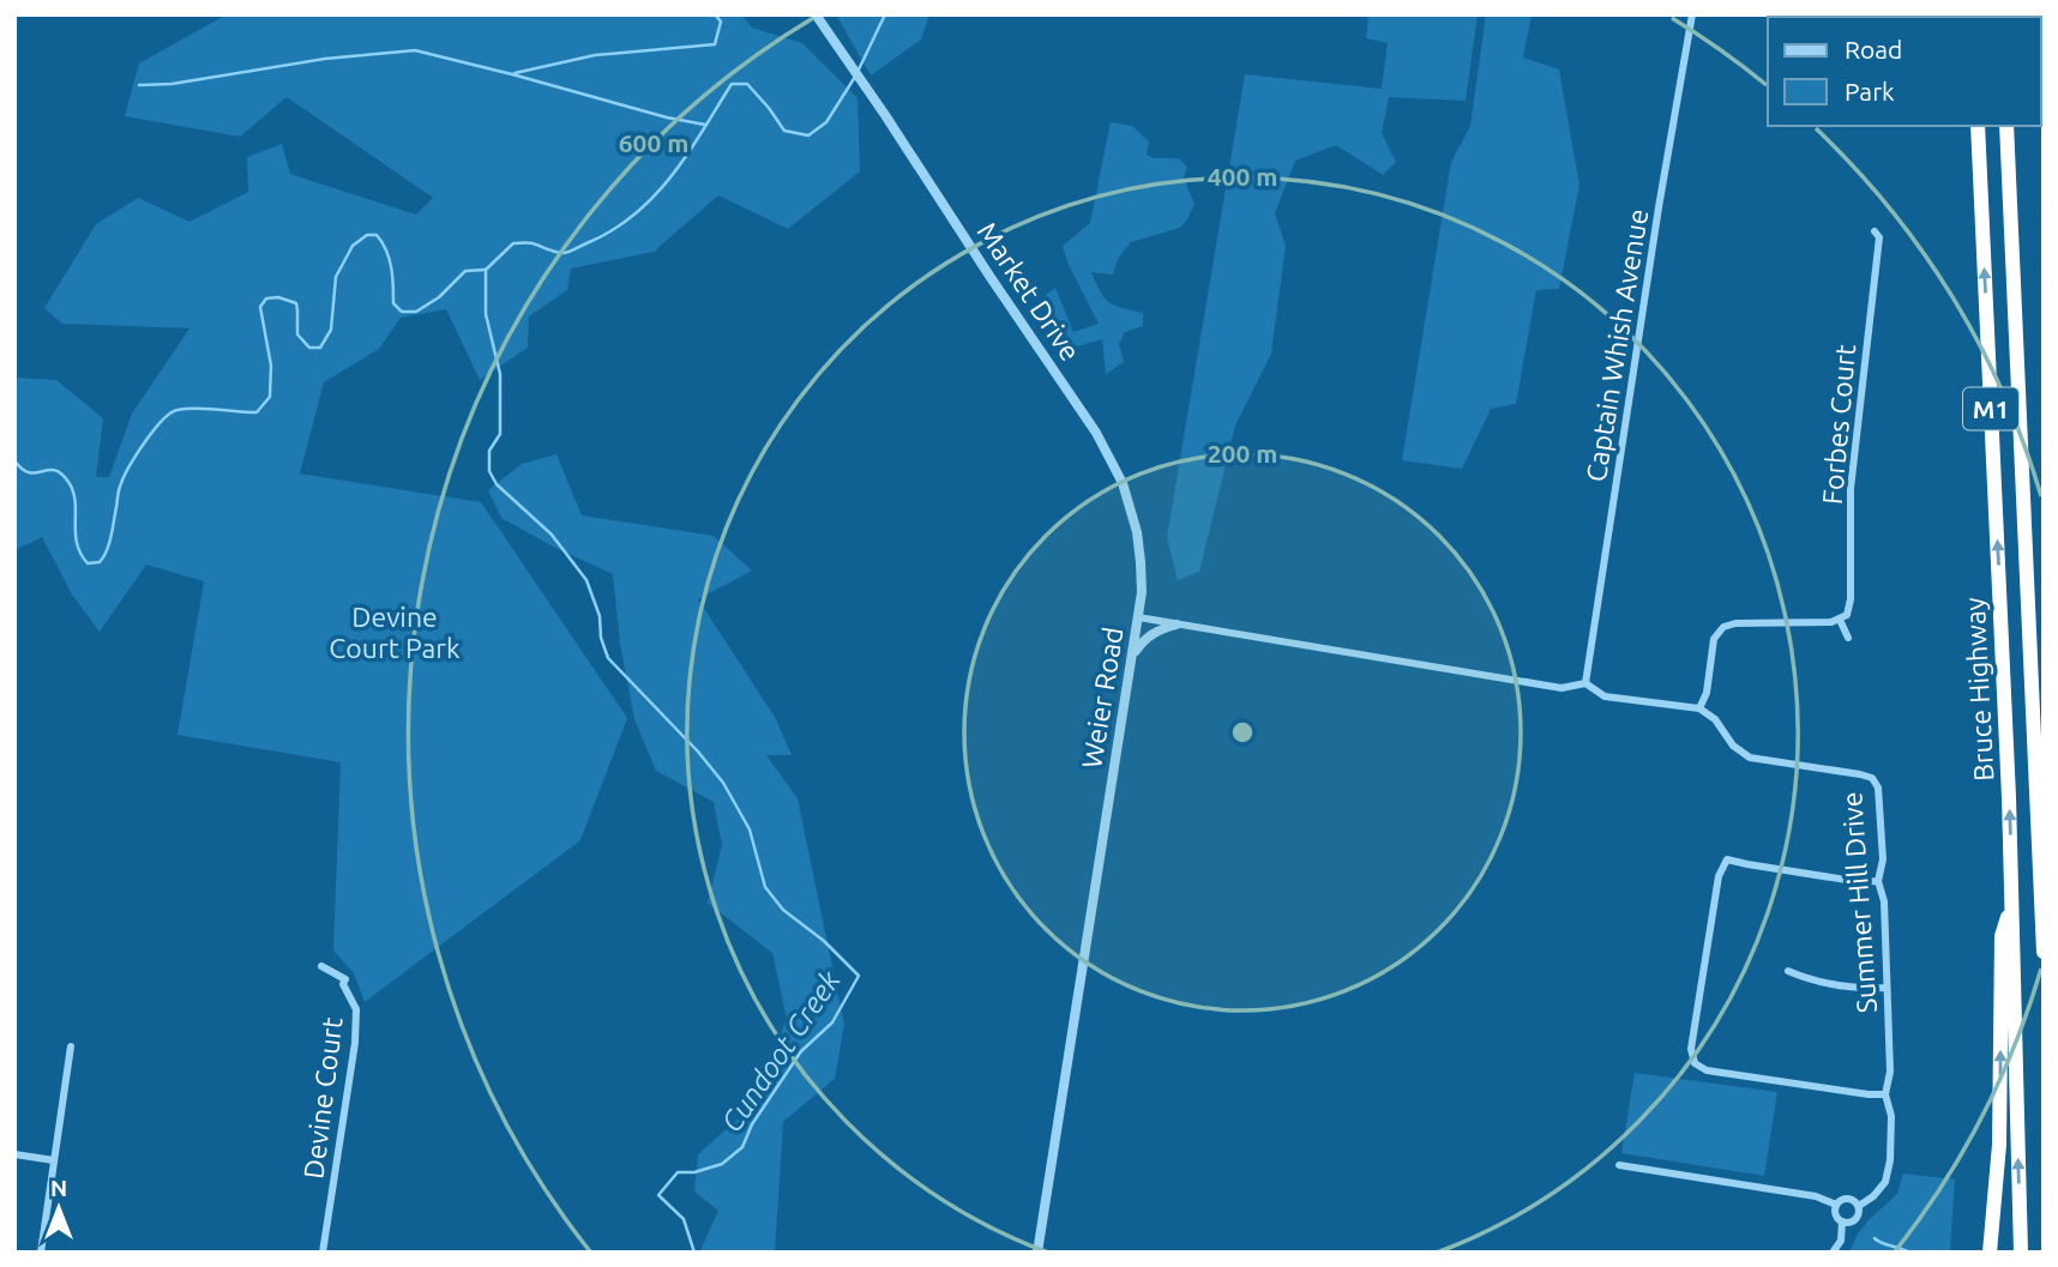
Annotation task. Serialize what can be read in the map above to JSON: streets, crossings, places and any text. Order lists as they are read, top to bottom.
{
  "streets": {
    "highway": ["M1", "Bruce Highway"],
    "street": [
      "Market Drive",
      "Captain Whish Avenue",
      "Forbes Court",
      "Weier Road",
      "Summer Hill Drive",
      "Devine Court"
    ]
  },
  "crossings": [
    ["Market Drive", "Weier Road"],
    ["Captain Whish Avenue", "Weier Road"],
    ["Weier Road", "Summer Hill Drive"]
  ],
  "water": ["Cundoot Creek"],
  "parks": ["Devine Court Park"],
  "legend": ["Road", "Park"],
  "north": "top",
  "rings": ["600 m", "400 m", "200 m"]
}
